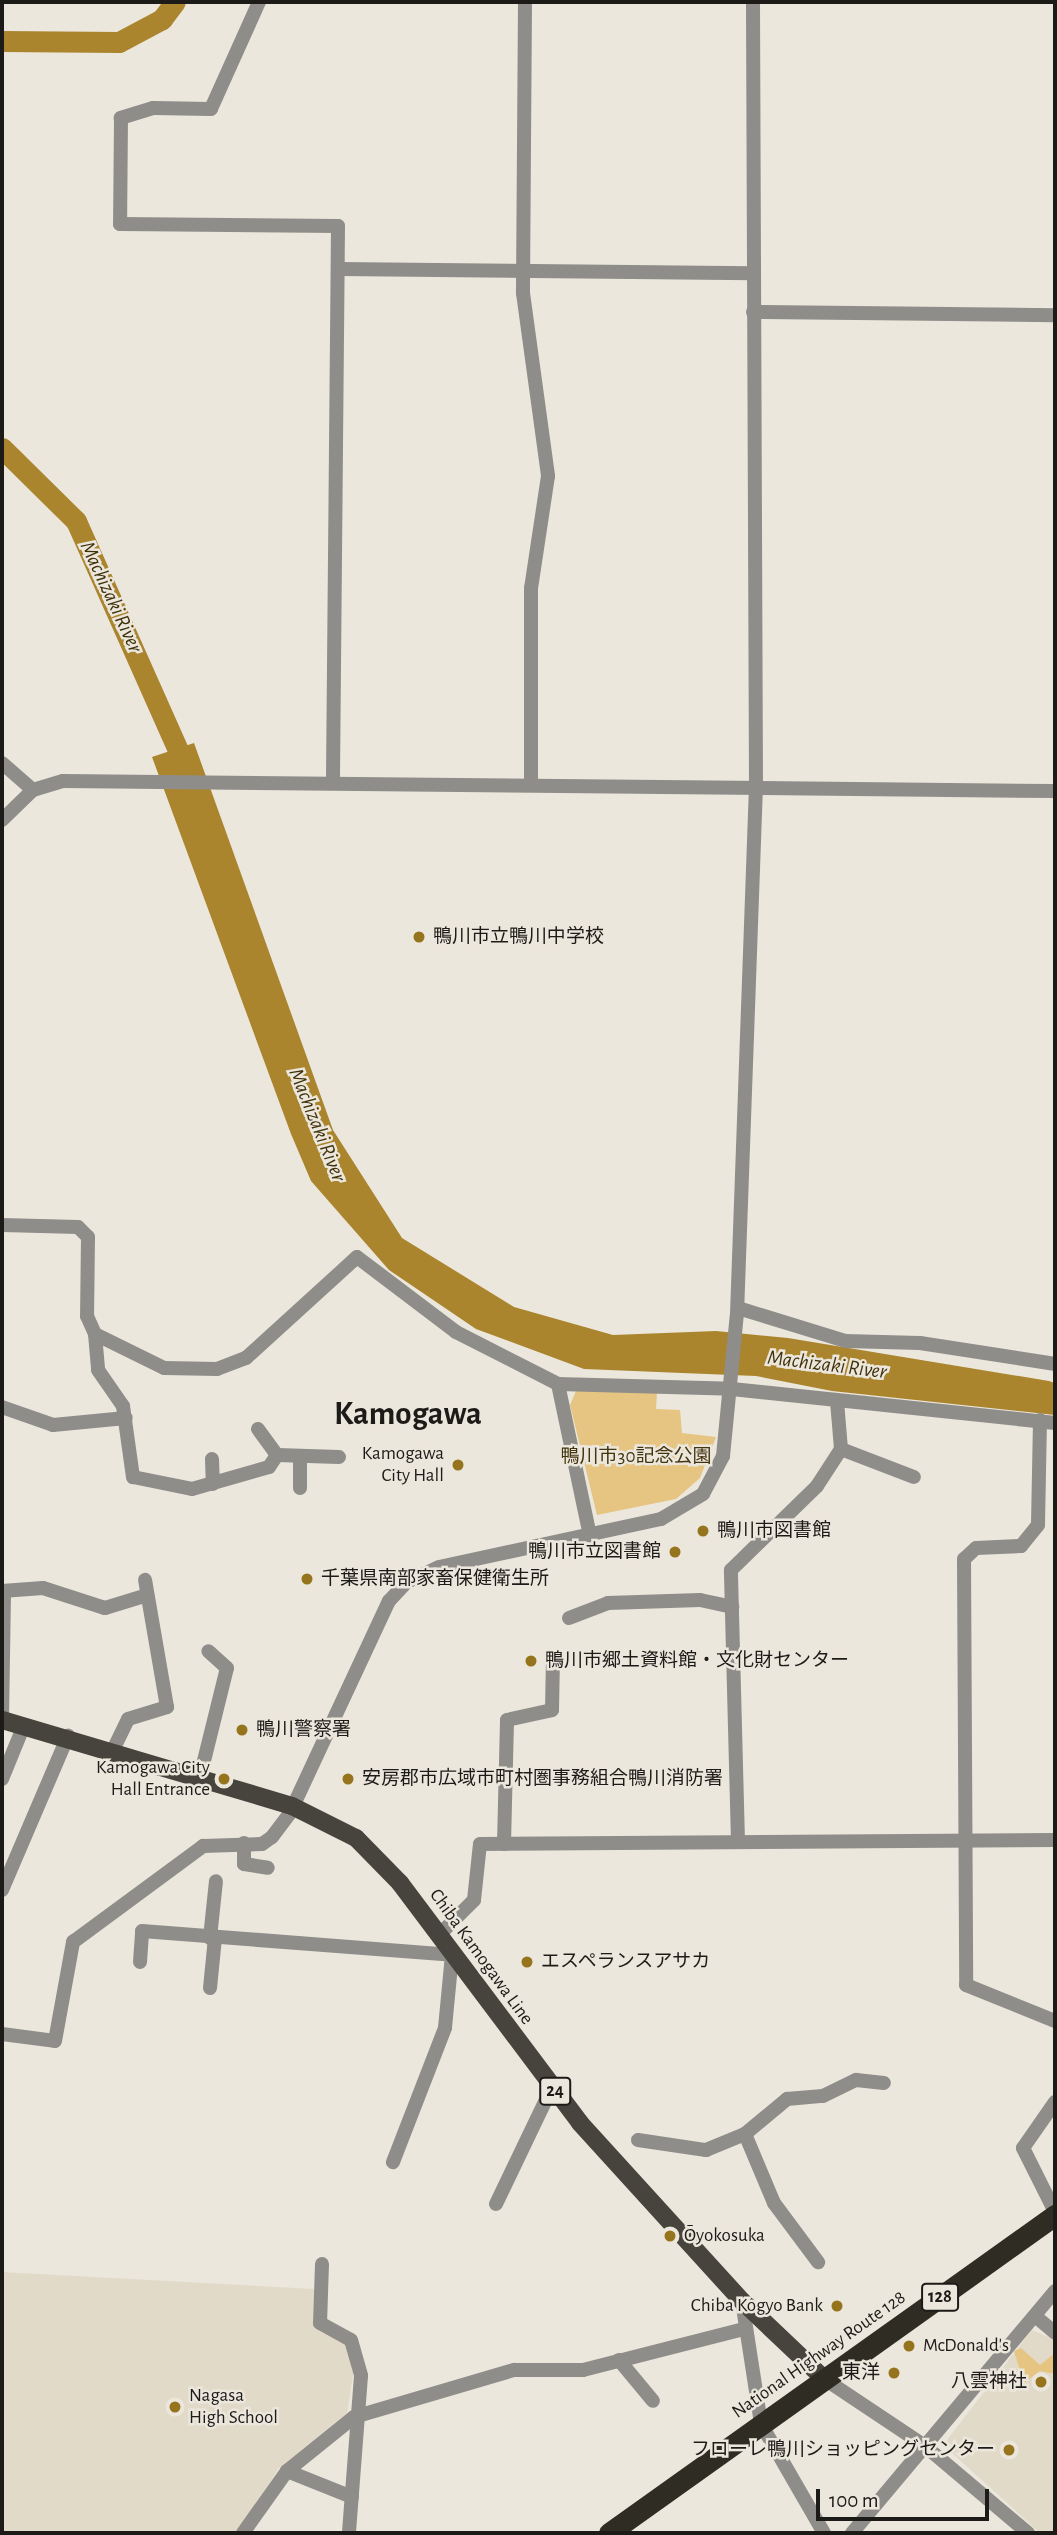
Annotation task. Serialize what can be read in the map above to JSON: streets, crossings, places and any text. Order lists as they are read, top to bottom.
{
  "streets": {
    "highway": ["128", "National Highway Route 128"],
    "main road": ["Chiba Kamogawa Line", "24"]
  },
  "crossings": [
    ["Chiba Kamogawa Line", "National Highway Route 128"]
  ],
  "districts": ["Kamogawa"],
  "water": ["Machizaki River"],
  "parks": ["鴨川市30記念公園"],
  "places": [
    "鴨川市立鴨川中学校",
    "Kamogawa City Hall",
    "鴨川市図書館",
    "鴨川市立図書館",
    "千葉県南部家畜保健衛生所",
    "鴨川市郷土資料館・文化財センター",
    "鴨川警察署",
    "Kamogawa City Hall Entrance",
    "安房郡市広域市町村圏事務組合鴨川消防署",
    "エスペランスアサカ",
    "Ōyokosuka",
    "Chiba Kogyo Bank",
    "McDonald's",
    "東洋",
    "八雲神社",
    "Nagasa High School",
    "フローレ鴨川ショッピングセンター"
  ],
  "scale_bar": "100 m"
}
